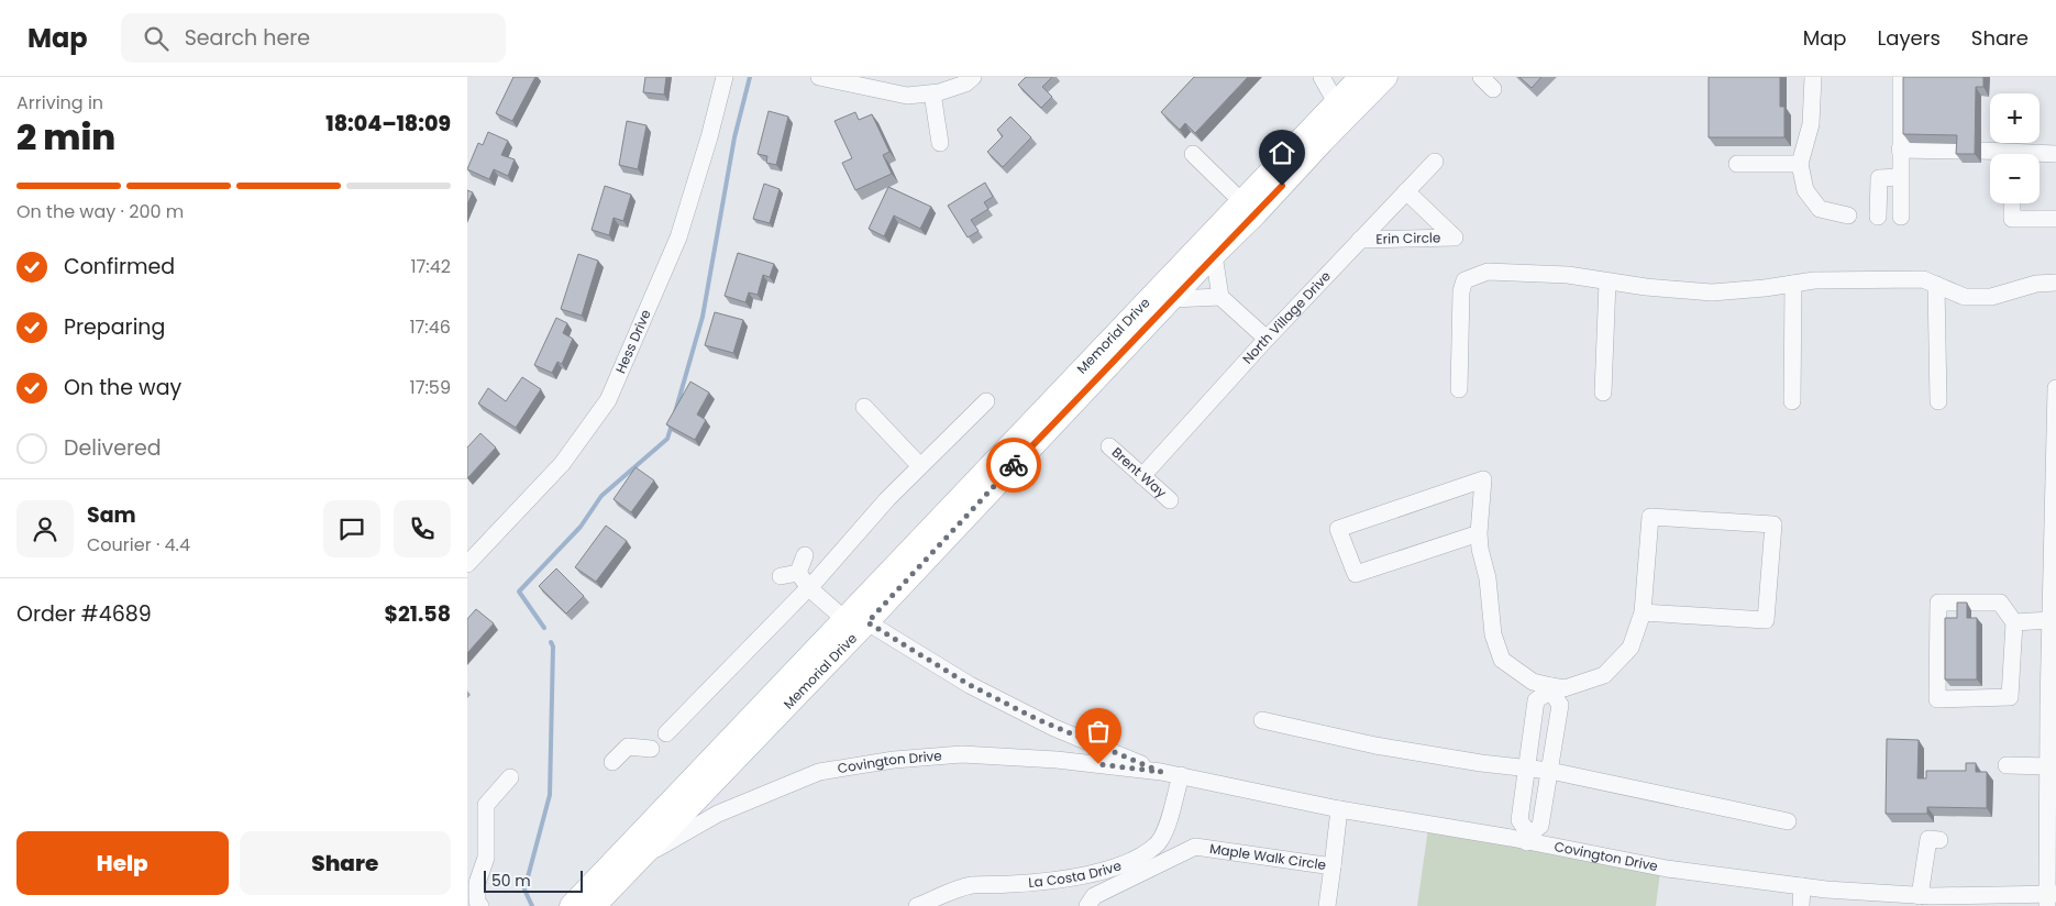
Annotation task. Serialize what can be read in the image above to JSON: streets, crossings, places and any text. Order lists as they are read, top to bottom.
{
  "streets": {
    "main road": ["Memorial Drive"],
    "street": [
      "Erin Circle",
      "North Village Drive",
      "Hess Drive",
      "Brent Way",
      "Covington Drive",
      "Maple Walk Circle",
      "La Costa Drive"
    ]
  },
  "crossings": [
    ["Erin Circle", "North Village Drive"],
    ["North Village Drive", "Brent Way"],
    ["Memorial Drive", "Covington Drive"],
    ["Covington Drive", "Maple Walk Circle"],
    ["Covington Drive", "La Costa Drive"]
  ],
  "scale_bar": "50 m",
  "page": {
    "header": "Map",
    "search": "Search here",
    "nav": ["Map", "Layers", "Share"],
    "heading": ["2 min", "Arriving in", "18:04–18:09"],
    "panel": [
      "Sam",
      "Courier · 4.4",
      "Order #4689",
      "$21.58"
    ],
    "map_buttons": ["+", "−"],
    "bar": "On the way · 200 m",
    "list": [
      ["Confirmed", "17:42"],
      ["Preparing", "17:46"],
      ["On the way", "17:59"],
      "Delivered"
    ],
    "buttons": ["Help", "Share"],
    "scale": "50 m"
  }
}
